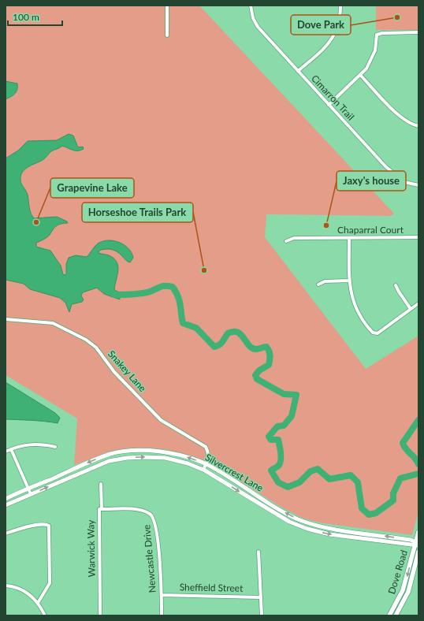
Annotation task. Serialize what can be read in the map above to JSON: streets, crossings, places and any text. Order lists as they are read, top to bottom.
{
  "streets": {
    "main road": ["Dove Road"],
    "street": [
      "Cimarron Trail",
      "Chaparral Court",
      "Snakey Lane",
      "Silvercrest Lane",
      "Warwick Way",
      "Newcastle Drive",
      "Sheffield Street"
    ]
  },
  "crossings": [
    ["Snakey Lane", "Silvercrest Lane"],
    ["Silvercrest Lane", "Dove Road"],
    ["Warwick Way", "Newcastle Drive"],
    ["Newcastle Drive", "Sheffield Street"]
  ],
  "places": [
    "Dove Park",
    "Grapevine Lake",
    "Jaxy's house",
    "Horseshoe Trails Park"
  ],
  "scale_bar": "100 m"
}
